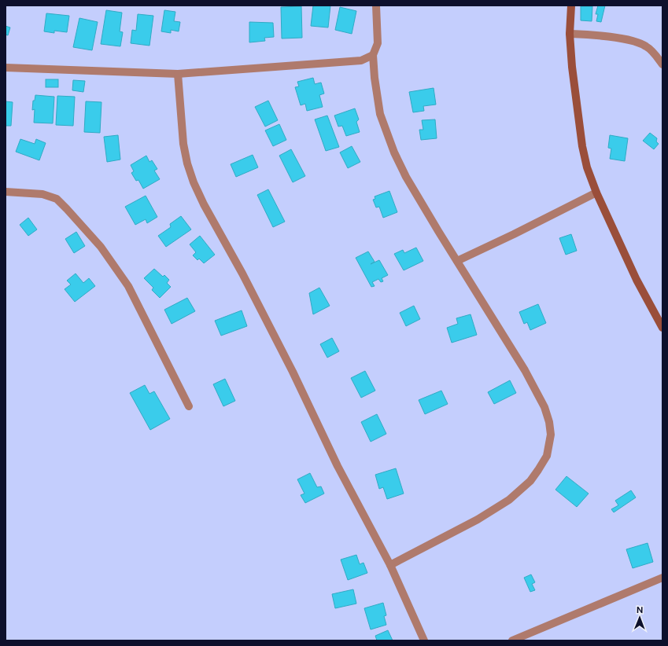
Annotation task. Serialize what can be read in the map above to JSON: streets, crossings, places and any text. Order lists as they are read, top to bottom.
{
  "north": "top"
}
